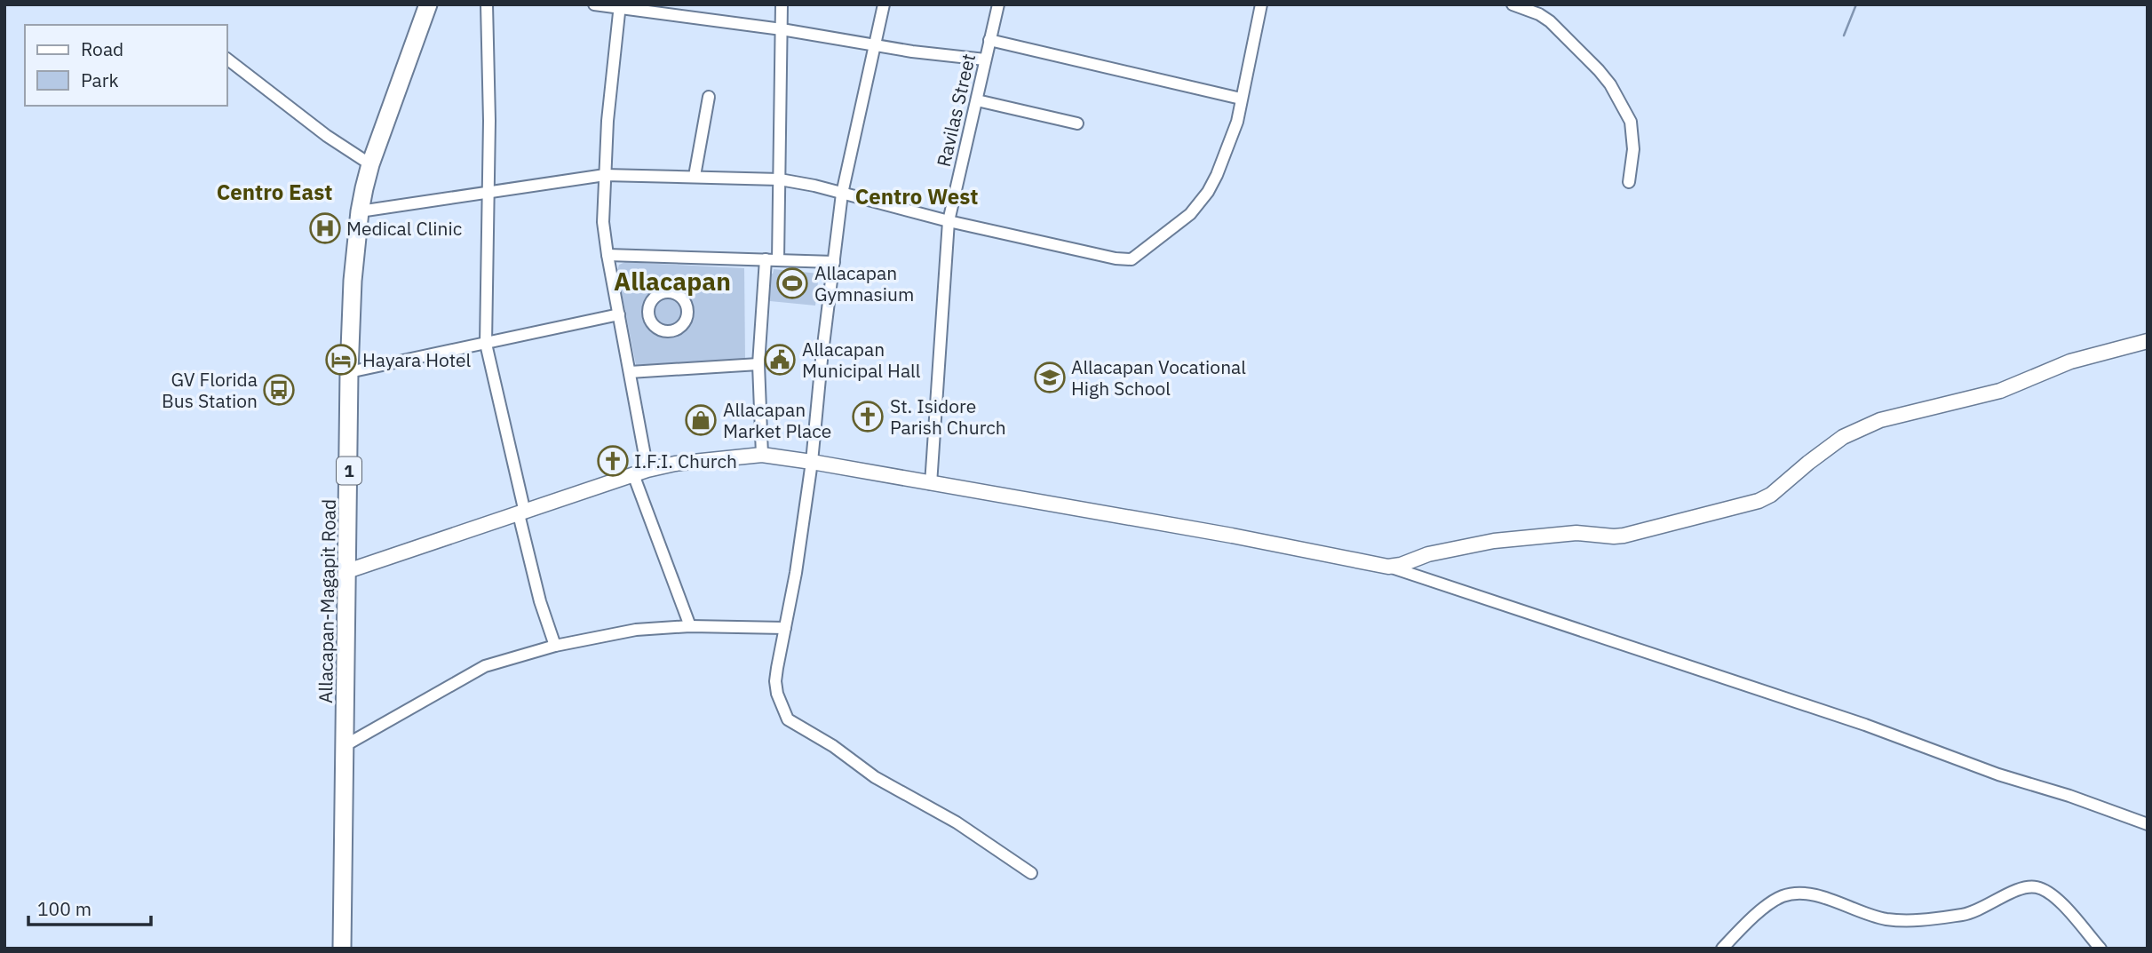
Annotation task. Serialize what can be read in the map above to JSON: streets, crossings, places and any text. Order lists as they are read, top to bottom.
{
  "streets": {
    "highway": ["1", "Allacapan-Magapit Road"],
    "street": ["Ravilas Street"]
  },
  "districts": ["Centro East", "Centro West", "Allacapan"],
  "places": {
    "hospital": ["Medical Clinic"],
    "sports": ["Allacapan Gymnasium"],
    "hotel": ["Hayara Hotel"],
    "public building": ["Allacapan Municipal Hall"],
    "school or university": ["Allacapan Vocational High School"],
    "bus stop": ["GV Florida Bus Station"],
    "church": ["St. Isidore Parish Church", "I.F.I. Church"],
    "shop": ["Allacapan Market Place"]
  },
  "legend": ["Road", "Park"],
  "scale_bar": "100 m"
}
